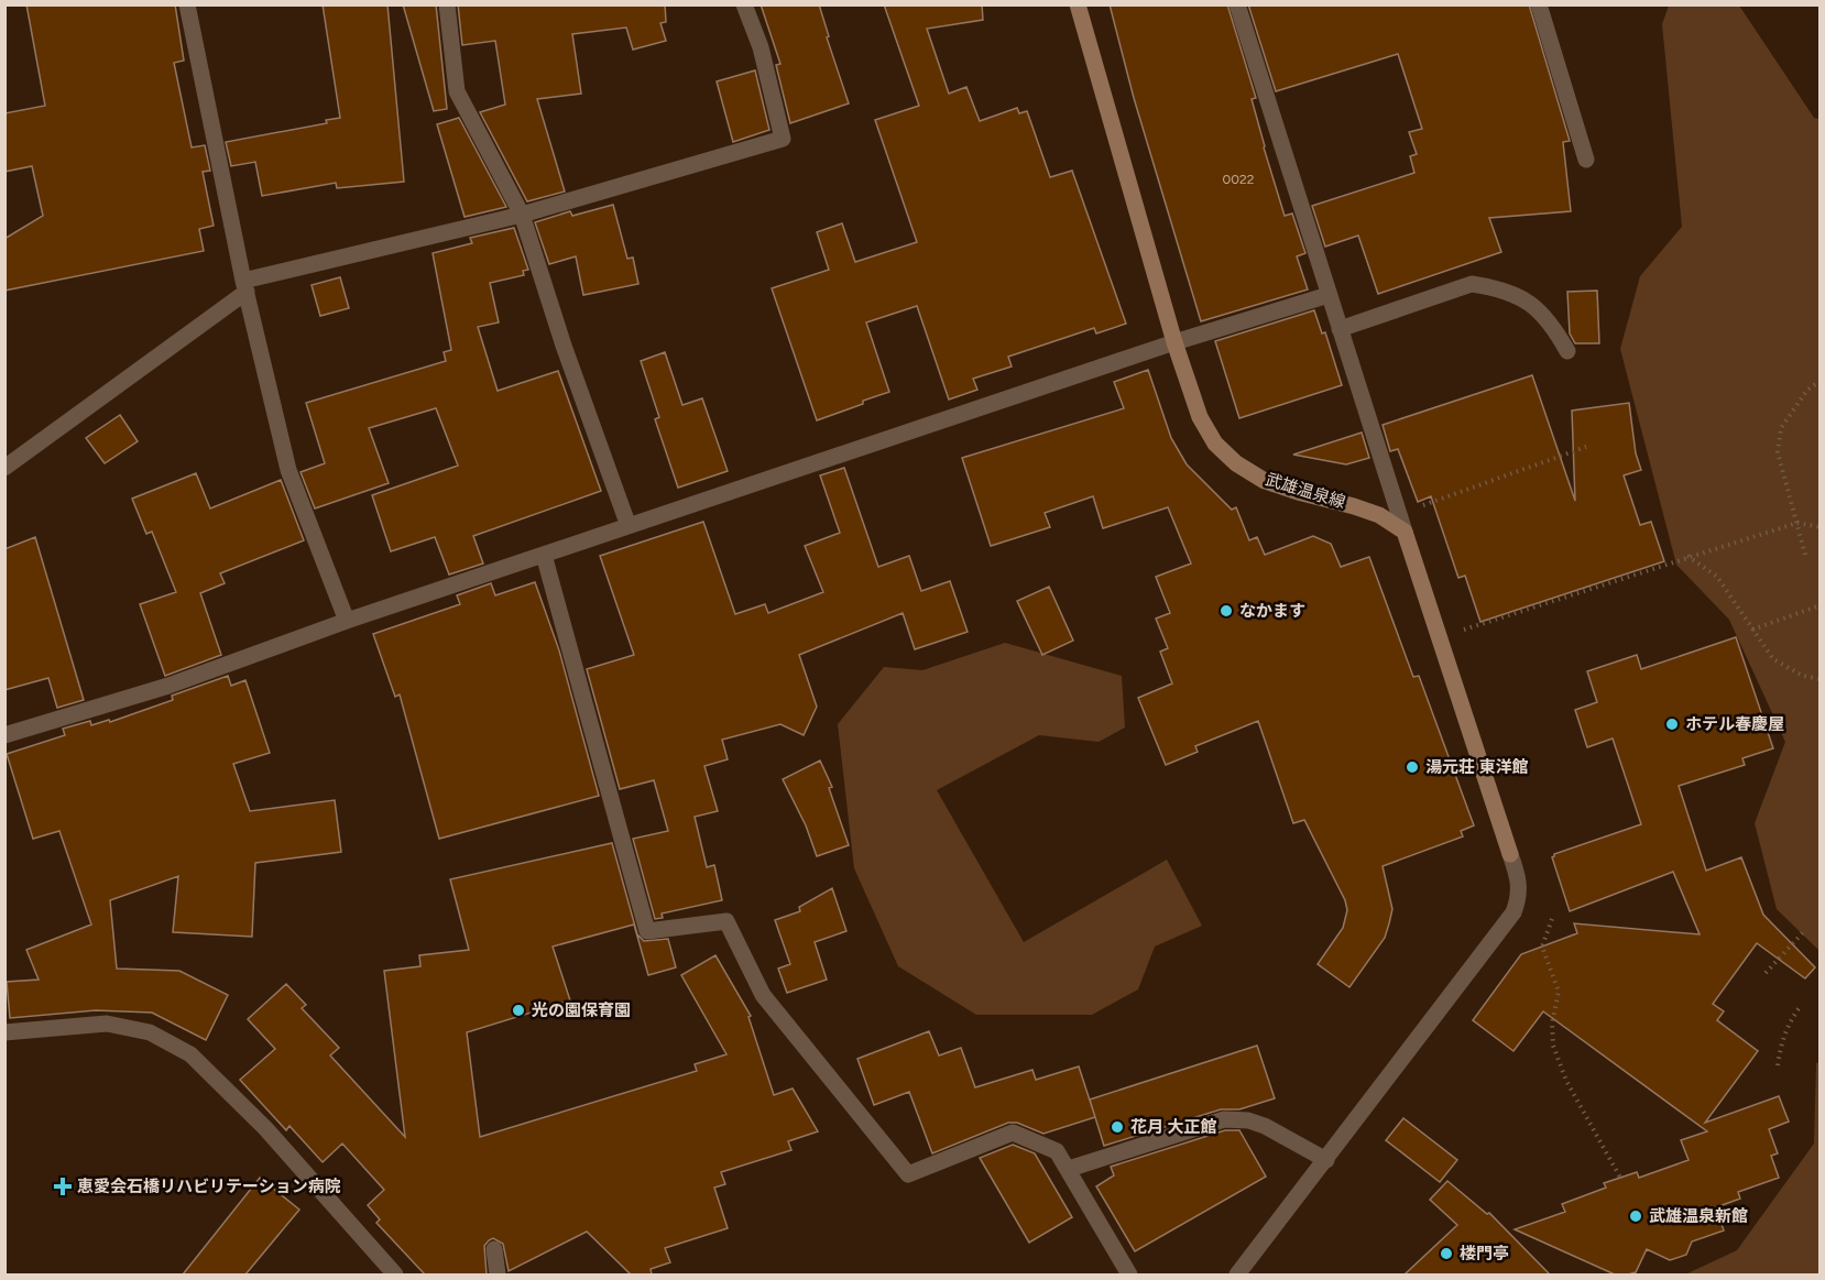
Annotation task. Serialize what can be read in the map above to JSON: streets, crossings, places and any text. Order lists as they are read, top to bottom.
{
  "streets": {
    "main road": ["武雄温泉線"]
  },
  "places": {
    "other": [
      "なかます",
      "ホテル春慶屋",
      "湯元荘 東洋館",
      "光の園保育園",
      "花月 大正館",
      "武雄温泉新館",
      "楼門亭"
    ],
    "health": ["恵愛会石橋リハビリテーション病院"]
  },
  "house_numbers": ["0022"]
}
